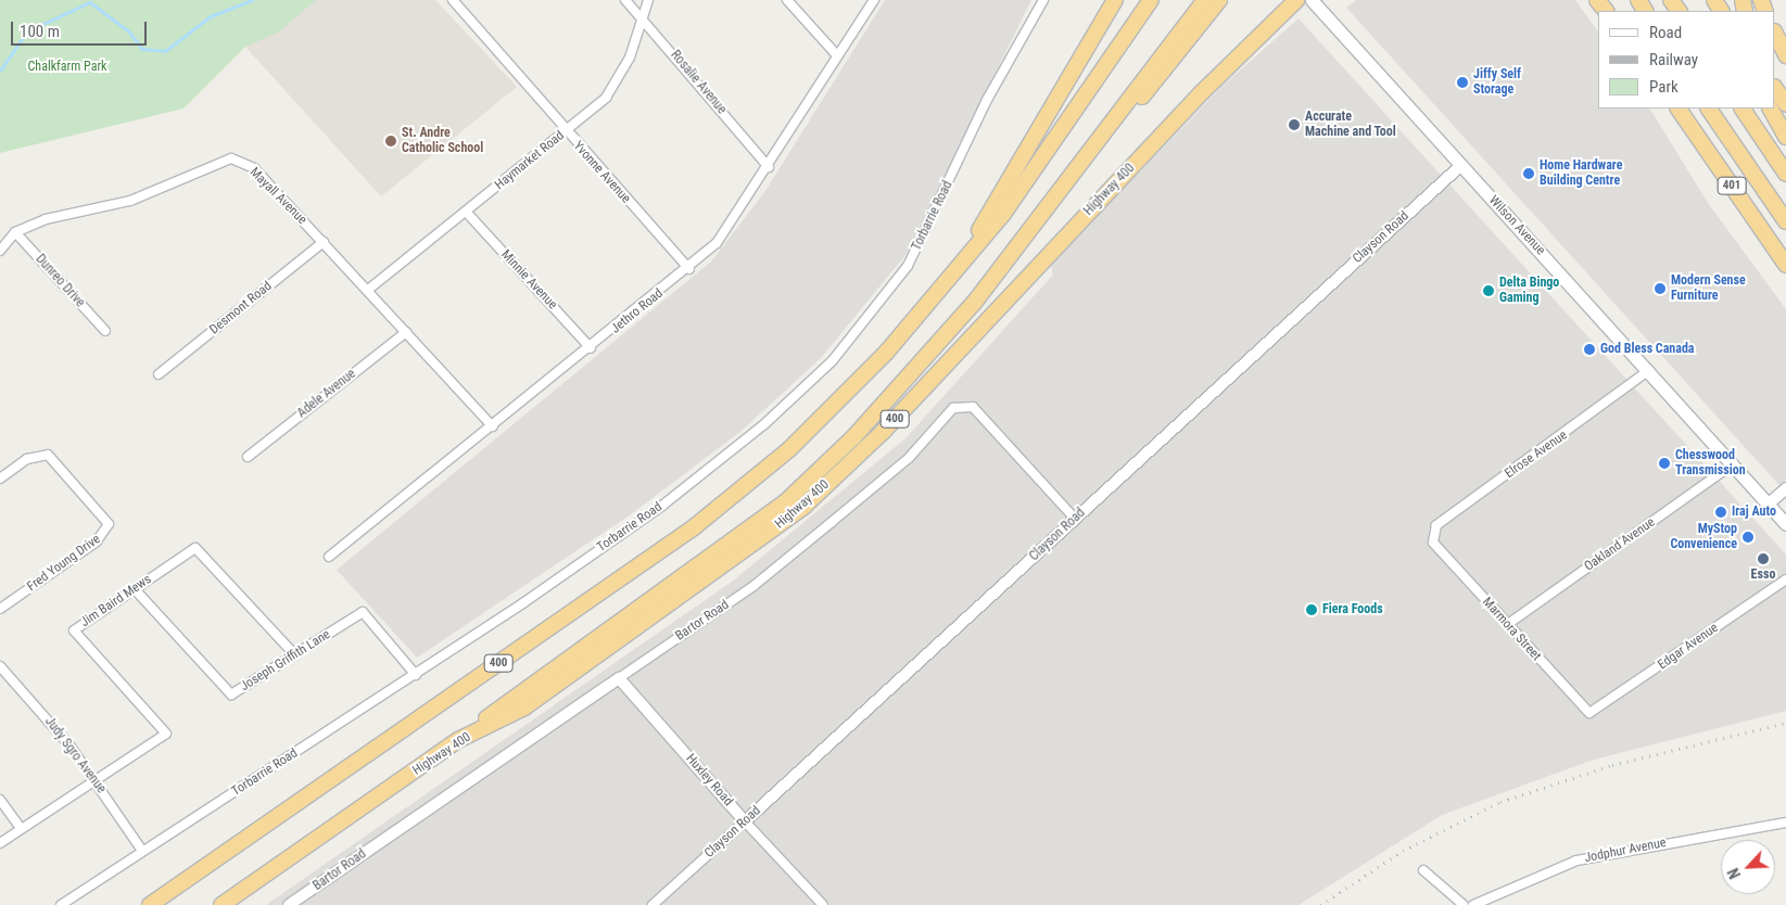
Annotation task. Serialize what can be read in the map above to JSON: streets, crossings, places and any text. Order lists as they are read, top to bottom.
{
  "streets": {
    "highway": ["401", "Highway 400", "400"],
    "main road": ["Wilson Avenue"],
    "street": [
      "Rosalie Avenue",
      "Haymarket Road",
      "Yvonne Avenue",
      "Mayall Avenue",
      "Torbarrie Road",
      "Clayson Road",
      "Minnie Avenue",
      "Dunreo Drive",
      "Desmont Road",
      "Jethro Road",
      "Adele Avenue",
      "Elrose Avenue",
      "Oakland Avenue",
      "Fred Young Drive",
      "Jim Baird Mews",
      "Bartor Road",
      "Marmora Street",
      "Edgar Avenue",
      "Joseph Griffith Lane",
      "Judy Sgro Avenue",
      "Huxley Road",
      "Jodphur Avenue"
    ]
  },
  "crossings": [
    ["Rosalie Avenue", "Haymarket Road"],
    ["Rosalie Avenue", "Jethro Road"],
    ["Haymarket Road", "Yvonne Avenue"],
    ["Haymarket Road", "Mayall Avenue"],
    ["Haymarket Road", "Minnie Avenue"],
    ["Yvonne Avenue", "Jethro Road"],
    ["Mayall Avenue", "Dunreo Drive"],
    ["Mayall Avenue", "Desmont Road"],
    ["Mayall Avenue", "Jethro Road"],
    ["Mayall Avenue", "Adele Avenue"],
    ["Torbarrie Road", "Joseph Griffith Lane"],
    ["Torbarrie Road", "Judy Sgro Avenue"],
    ["Wilson Avenue", "Clayson Road"],
    ["Wilson Avenue", "Elrose Avenue"],
    ["Wilson Avenue", "Oakland Avenue"],
    ["Clayson Road", "Bartor Road"],
    ["Clayson Road", "Huxley Road"],
    ["Minnie Avenue", "Jethro Road"],
    ["Elrose Avenue", "Marmora Street"],
    ["Oakland Avenue", "Marmora Street"],
    ["Jim Baird Mews", "Joseph Griffith Lane"],
    ["Jim Baird Mews", "Judy Sgro Avenue"],
    ["Bartor Road", "Huxley Road"],
    ["Marmora Street", "Edgar Avenue"]
  ],
  "parks": ["Chalkfarm Park"],
  "places": [
    "Jiffy Self Storage",
    "Accurate Machine and Tool",
    "St. Andre Catholic School",
    "Home Hardware Building Centre",
    "Modern Sense Furniture",
    "Delta Bingo Gaming",
    "God Bless Canada",
    "Chesswood Transmission",
    "Iraj Auto",
    "MyStop Convenience",
    "Esso",
    "Fiera Foods"
  ],
  "legend": ["Road", "Railway", "Park"],
  "scale_bar": "100 m",
  "north": "bottom left"
}
